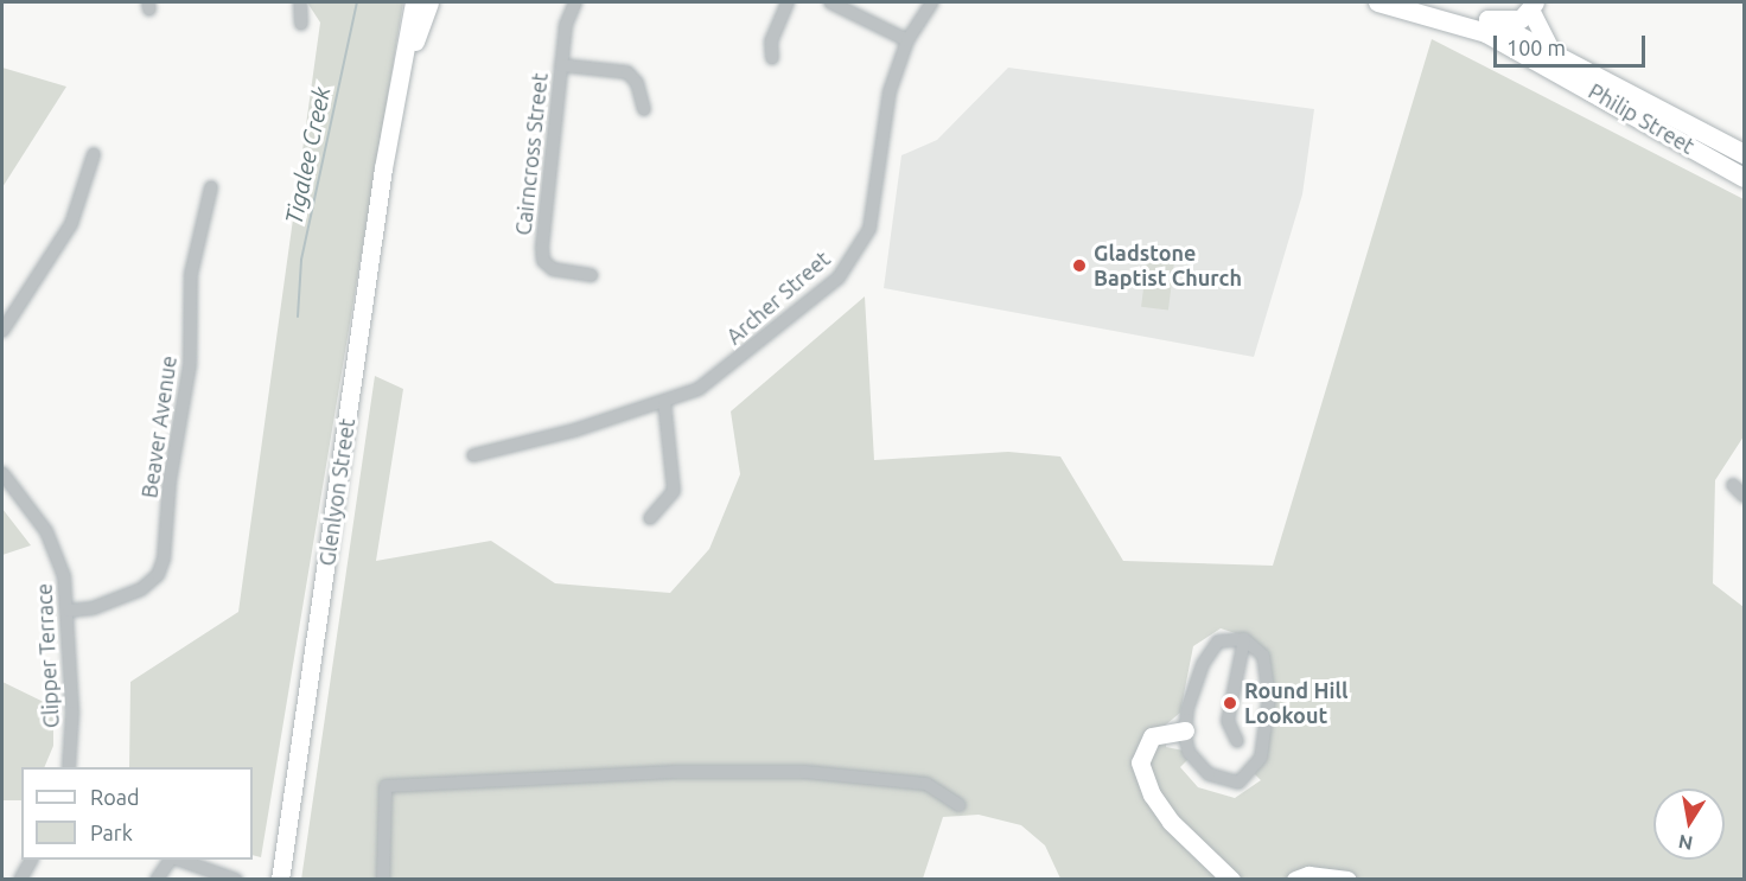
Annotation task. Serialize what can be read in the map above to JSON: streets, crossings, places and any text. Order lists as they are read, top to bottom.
{
  "streets": {
    "main road": ["Philip Street", "Glenlyon Street"],
    "street": [
      "Cairncross Street",
      "Archer Street",
      "Beaver Avenue",
      "Clipper Terrace"
    ]
  },
  "crossings": [
    ["Beaver Avenue", "Clipper Terrace"]
  ],
  "water": ["Tigalee Creek"],
  "places": ["Gladstone Baptist Church", "Round Hill Lookout"],
  "legend": ["Road", "Park"],
  "scale_bar": "100 m",
  "north": "bottom"
}
